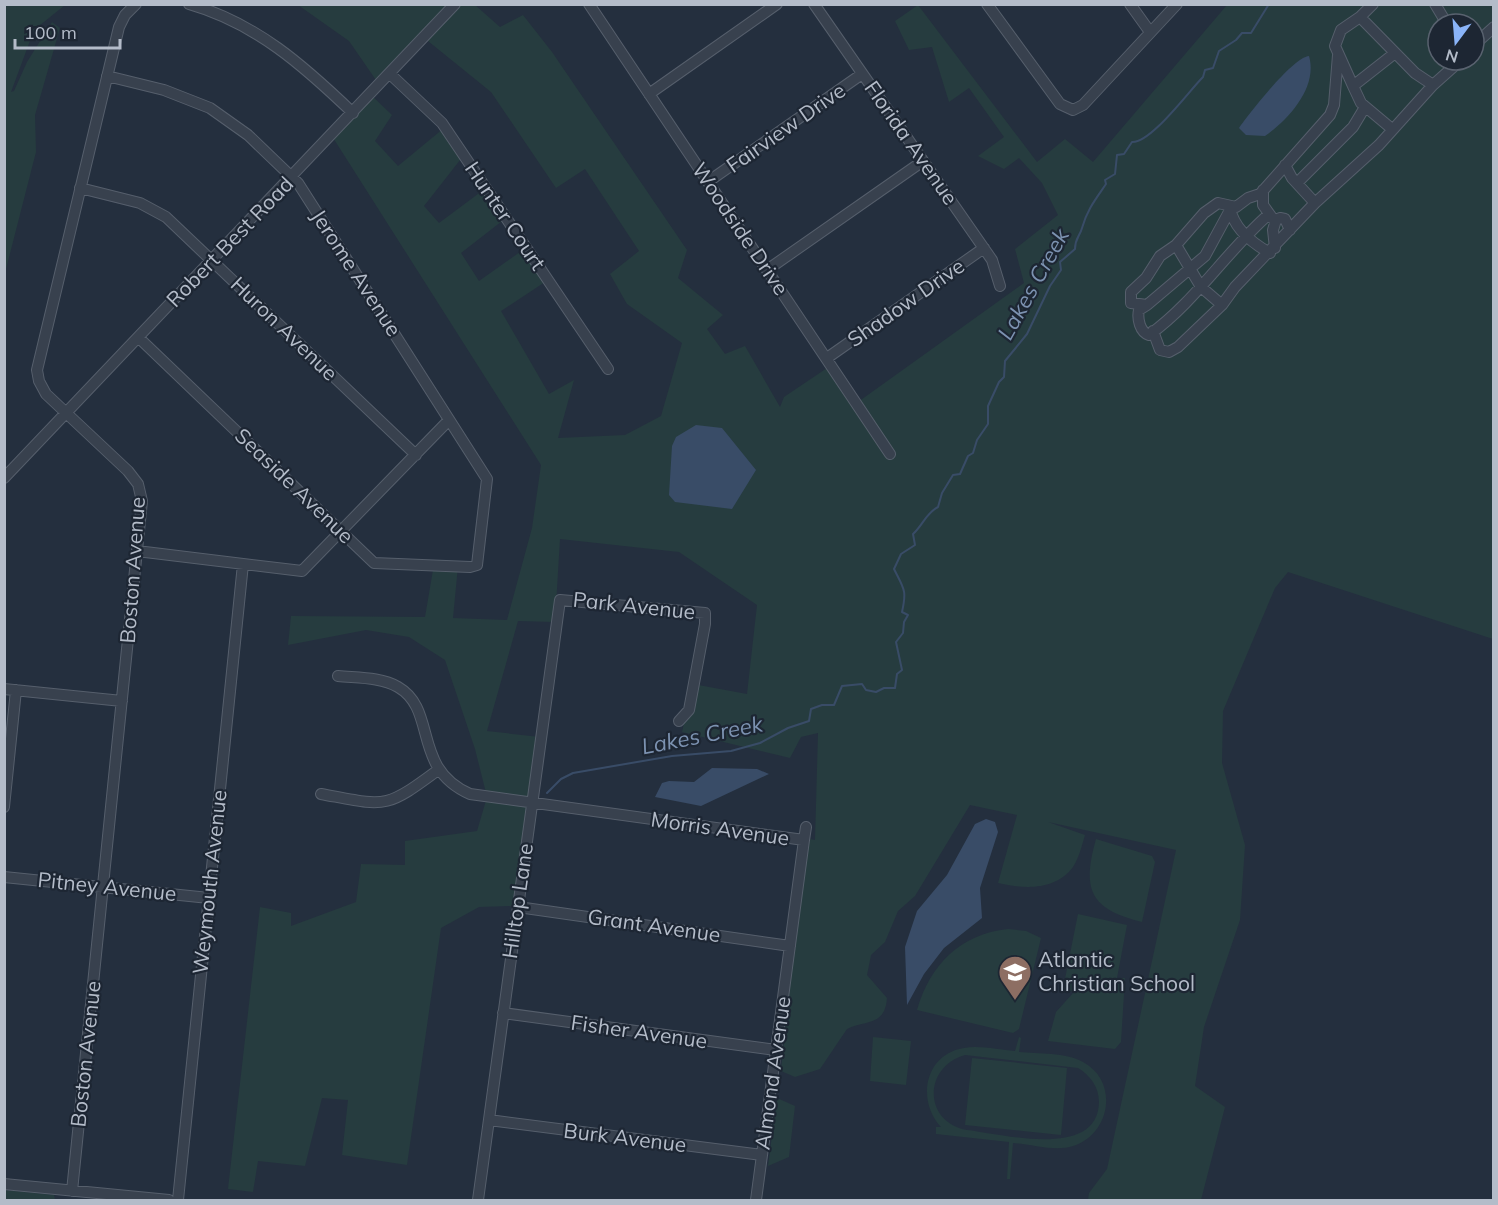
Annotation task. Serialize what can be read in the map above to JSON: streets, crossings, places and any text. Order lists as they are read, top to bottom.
{
  "streets": {
    "street": [
      "Fairview Drive",
      "Florida Avenue",
      "Hunter Court",
      "Woodside Drive",
      "Robert Best Road",
      "Jerome Avenue",
      "Shadow Drive",
      "Huron Avenue",
      "Seaside Avenue",
      "Boston Avenue",
      "Park Avenue",
      "Morris Avenue",
      "Weymouth Avenue",
      "Pitney Avenue",
      "Hilltop Lane",
      "Grant Avenue",
      "Fisher Avenue",
      "Almond Avenue",
      "Burk Avenue"
    ]
  },
  "crossings": [
    ["Fairview Drive", "Florida Avenue"],
    ["Fairview Drive", "Woodside Drive"],
    ["Florida Avenue", "Shadow Drive"],
    ["Hunter Court", "Robert Best Road"],
    ["Woodside Drive", "Shadow Drive"],
    ["Robert Best Road", "Jerome Avenue"],
    ["Robert Best Road", "Huron Avenue"],
    ["Robert Best Road", "Seaside Avenue"],
    ["Robert Best Road", "Boston Avenue"],
    ["Jerome Avenue", "Seaside Avenue"],
    ["Jerome Avenue", "Boston Avenue"],
    ["Huron Avenue", "Boston Avenue"],
    ["Boston Avenue", "Pitney Avenue"],
    ["Park Avenue", "Hilltop Lane"],
    ["Morris Avenue", "Hilltop Lane"],
    ["Morris Avenue", "Grant Avenue"],
    ["Morris Avenue", "Almond Avenue"],
    ["Weymouth Avenue", "Pitney Avenue"],
    ["Hilltop Lane", "Grant Avenue"],
    ["Hilltop Lane", "Fisher Avenue"],
    ["Hilltop Lane", "Burk Avenue"],
    ["Grant Avenue", "Almond Avenue"],
    ["Fisher Avenue", "Almond Avenue"],
    ["Almond Avenue", "Burk Avenue"]
  ],
  "water": ["Lakes Creek"],
  "places": {
    "school or university": ["Atlantic Christian School"]
  },
  "scale_bar": "100 m",
  "north": "bottom"
}
